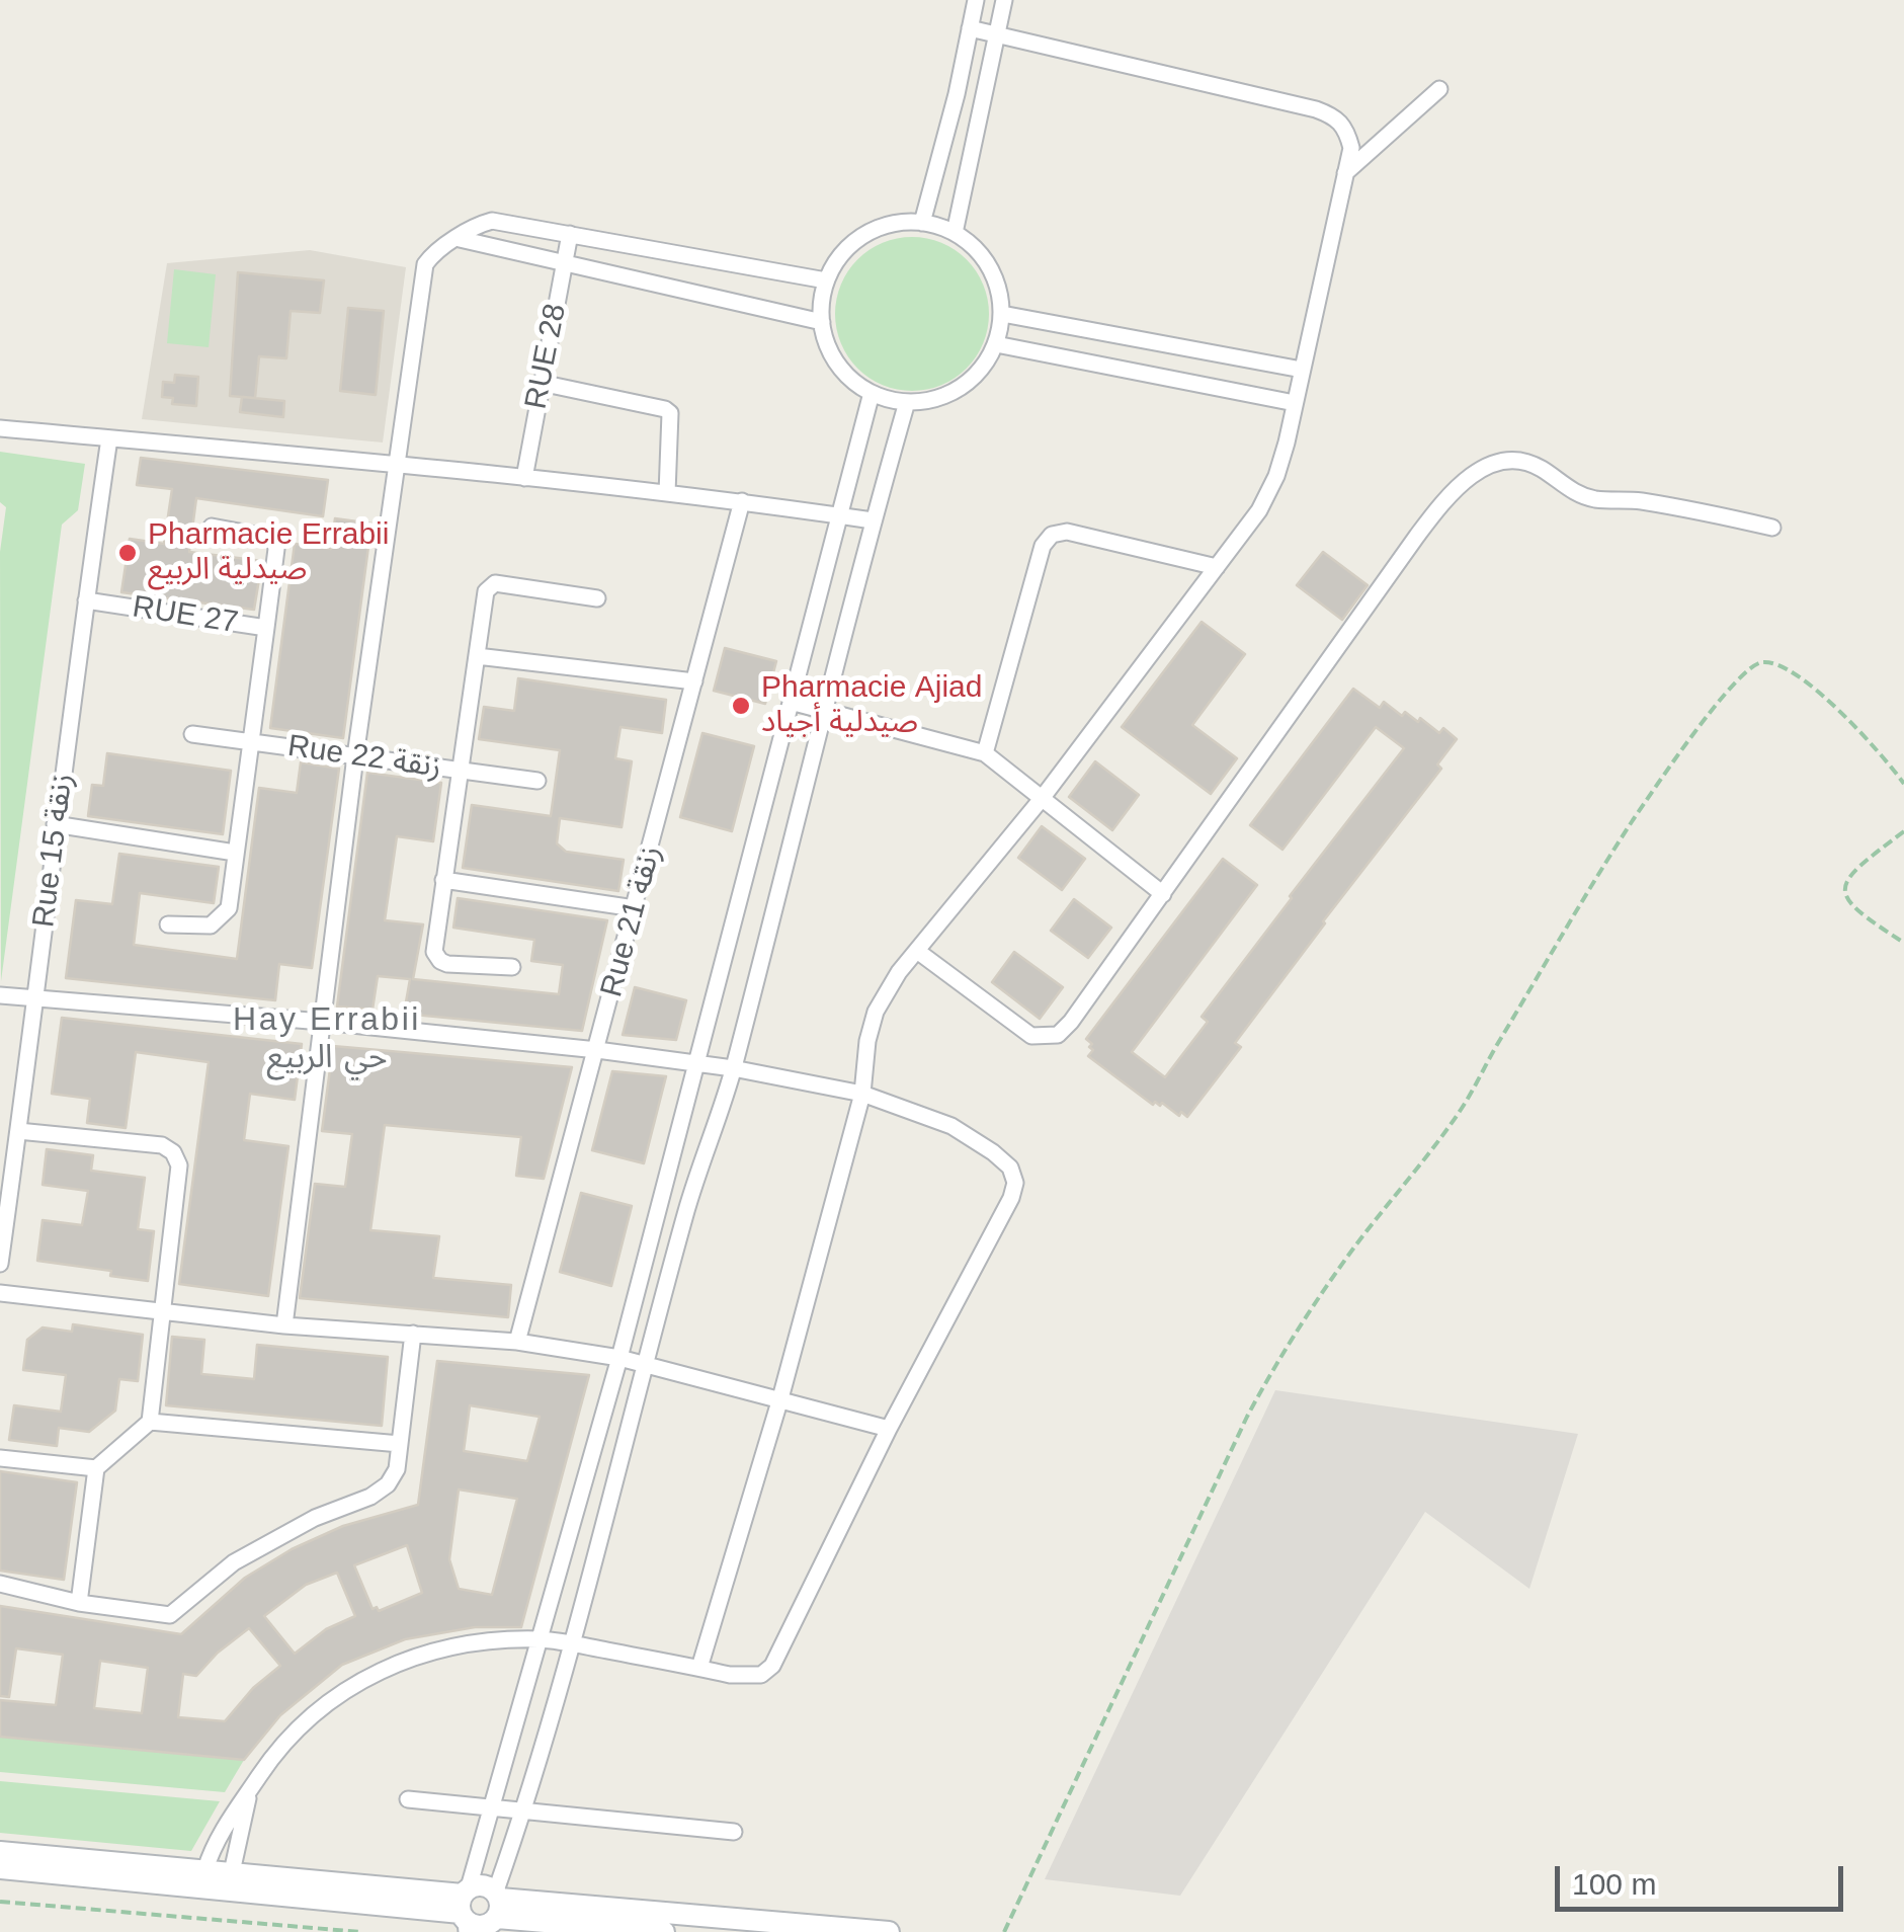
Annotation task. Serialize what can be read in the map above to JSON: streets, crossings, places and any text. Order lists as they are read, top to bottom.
{
  "streets": {
    "street": [
      "RUE 28",
      "RUE 27",
      "Rue 22 زنقة",
      "Rue 15 زنقة",
      "Rue 21 زنقة"
    ]
  },
  "crossings": [
    ["RUE 27", "Rue 22 زنقة"],
    ["RUE 27", "Rue 15 زنقة"]
  ],
  "districts": ["Hay Errabii حي الربيع"],
  "places": ["Pharmacie Errabii صيدلية الربيع", "Pharmacie Ajiad صيدلية أجياد"],
  "scale_bar": "100 m"
}
